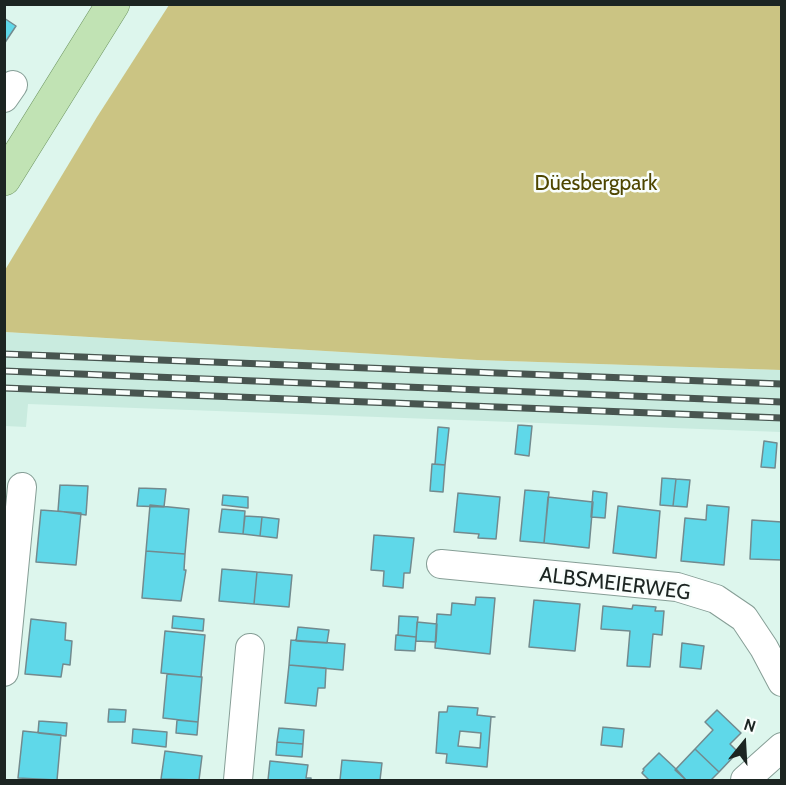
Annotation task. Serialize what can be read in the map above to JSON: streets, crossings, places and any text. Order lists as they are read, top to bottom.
{
  "streets": {
    "street": ["ALBSMEIERWEG"]
  },
  "parks": ["Düesbergpark"],
  "north": "top"
}
